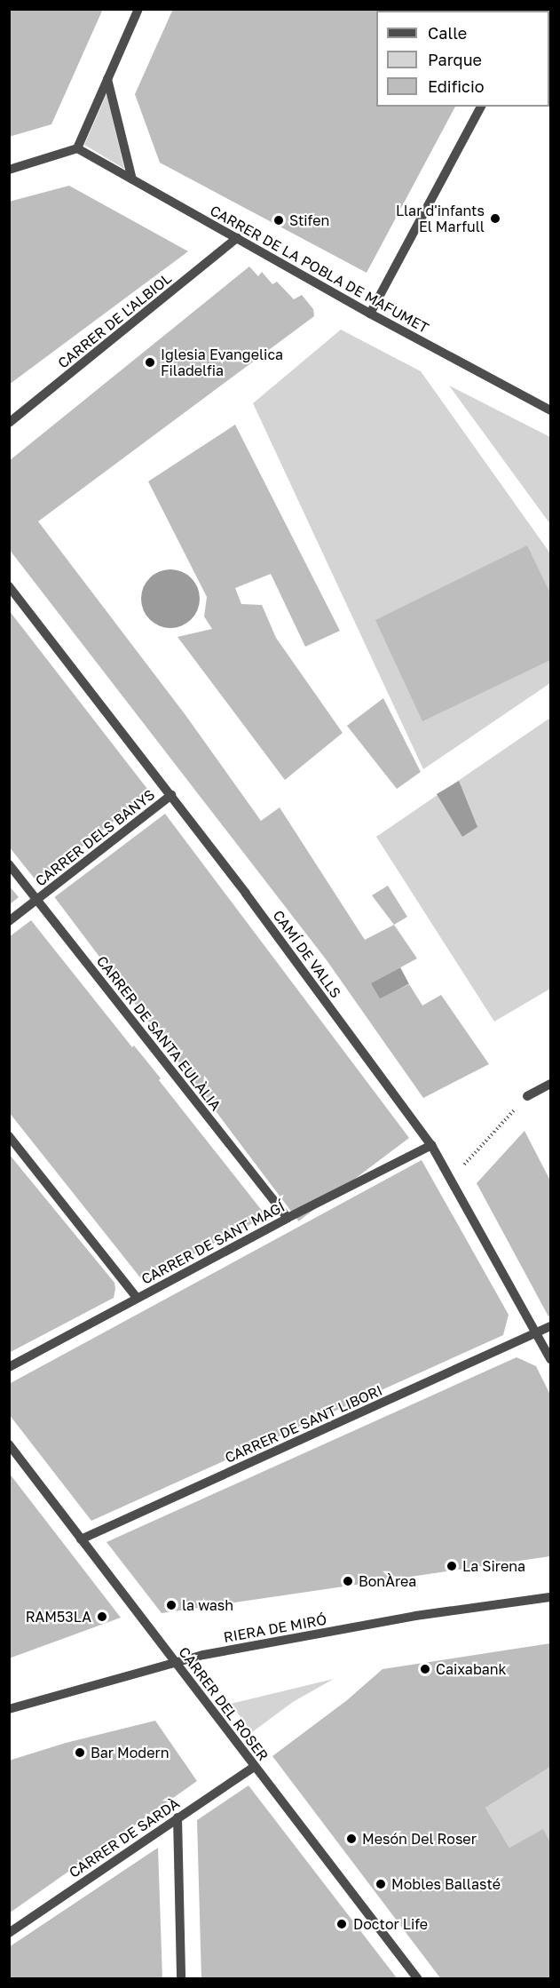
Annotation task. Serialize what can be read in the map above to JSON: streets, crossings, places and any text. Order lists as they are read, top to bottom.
{
  "streets": {
    "street": [
      "CARRER DE LA POBLA DE MAFUMET",
      "CARRER DE L'ALBIOL",
      "CARRER DELS BANYS",
      "CAMÍ DE VALLS",
      "CARRER DE SANTA EULÀLIA",
      "CARRER DE SANT MAGÍ",
      "CARRER DE SANT LIBORI",
      "RIERA DE MIRÓ",
      "CARRER DEL ROSER",
      "CARRER DE SARDÀ"
    ]
  },
  "crossings": [
    ["CARRER DE LA POBLA DE MAFUMET", "CARRER DE L'ALBIOL"],
    ["CARRER DELS BANYS", "CAMÍ DE VALLS"],
    ["CARRER DELS BANYS", "CARRER DE SANTA EULÀLIA"],
    ["CAMÍ DE VALLS", "CARRER DE SANT MAGÍ"],
    ["CAMÍ DE VALLS", "CARRER DE SANT LIBORI"],
    ["CARRER DE SANTA EULÀLIA", "CARRER DE SANT MAGÍ"],
    ["CARRER DE SANT LIBORI", "CARRER DEL ROSER"],
    ["RIERA DE MIRÓ", "CARRER DEL ROSER"],
    ["CARRER DEL ROSER", "CARRER DE SARDÀ"]
  ],
  "places": [
    "Llar d'infants El Marfull",
    "Stifen",
    "Iglesia Evangelica Filadelfia",
    "La Sirena",
    "BonÀrea",
    "la wash",
    "RAM53LA",
    "Caixabank",
    "Bar Modern",
    "Mesón Del Roser",
    "Mobles Ballasté",
    "Doctor Life"
  ],
  "legend": ["Calle", "Parque", "Edificio"]
}
